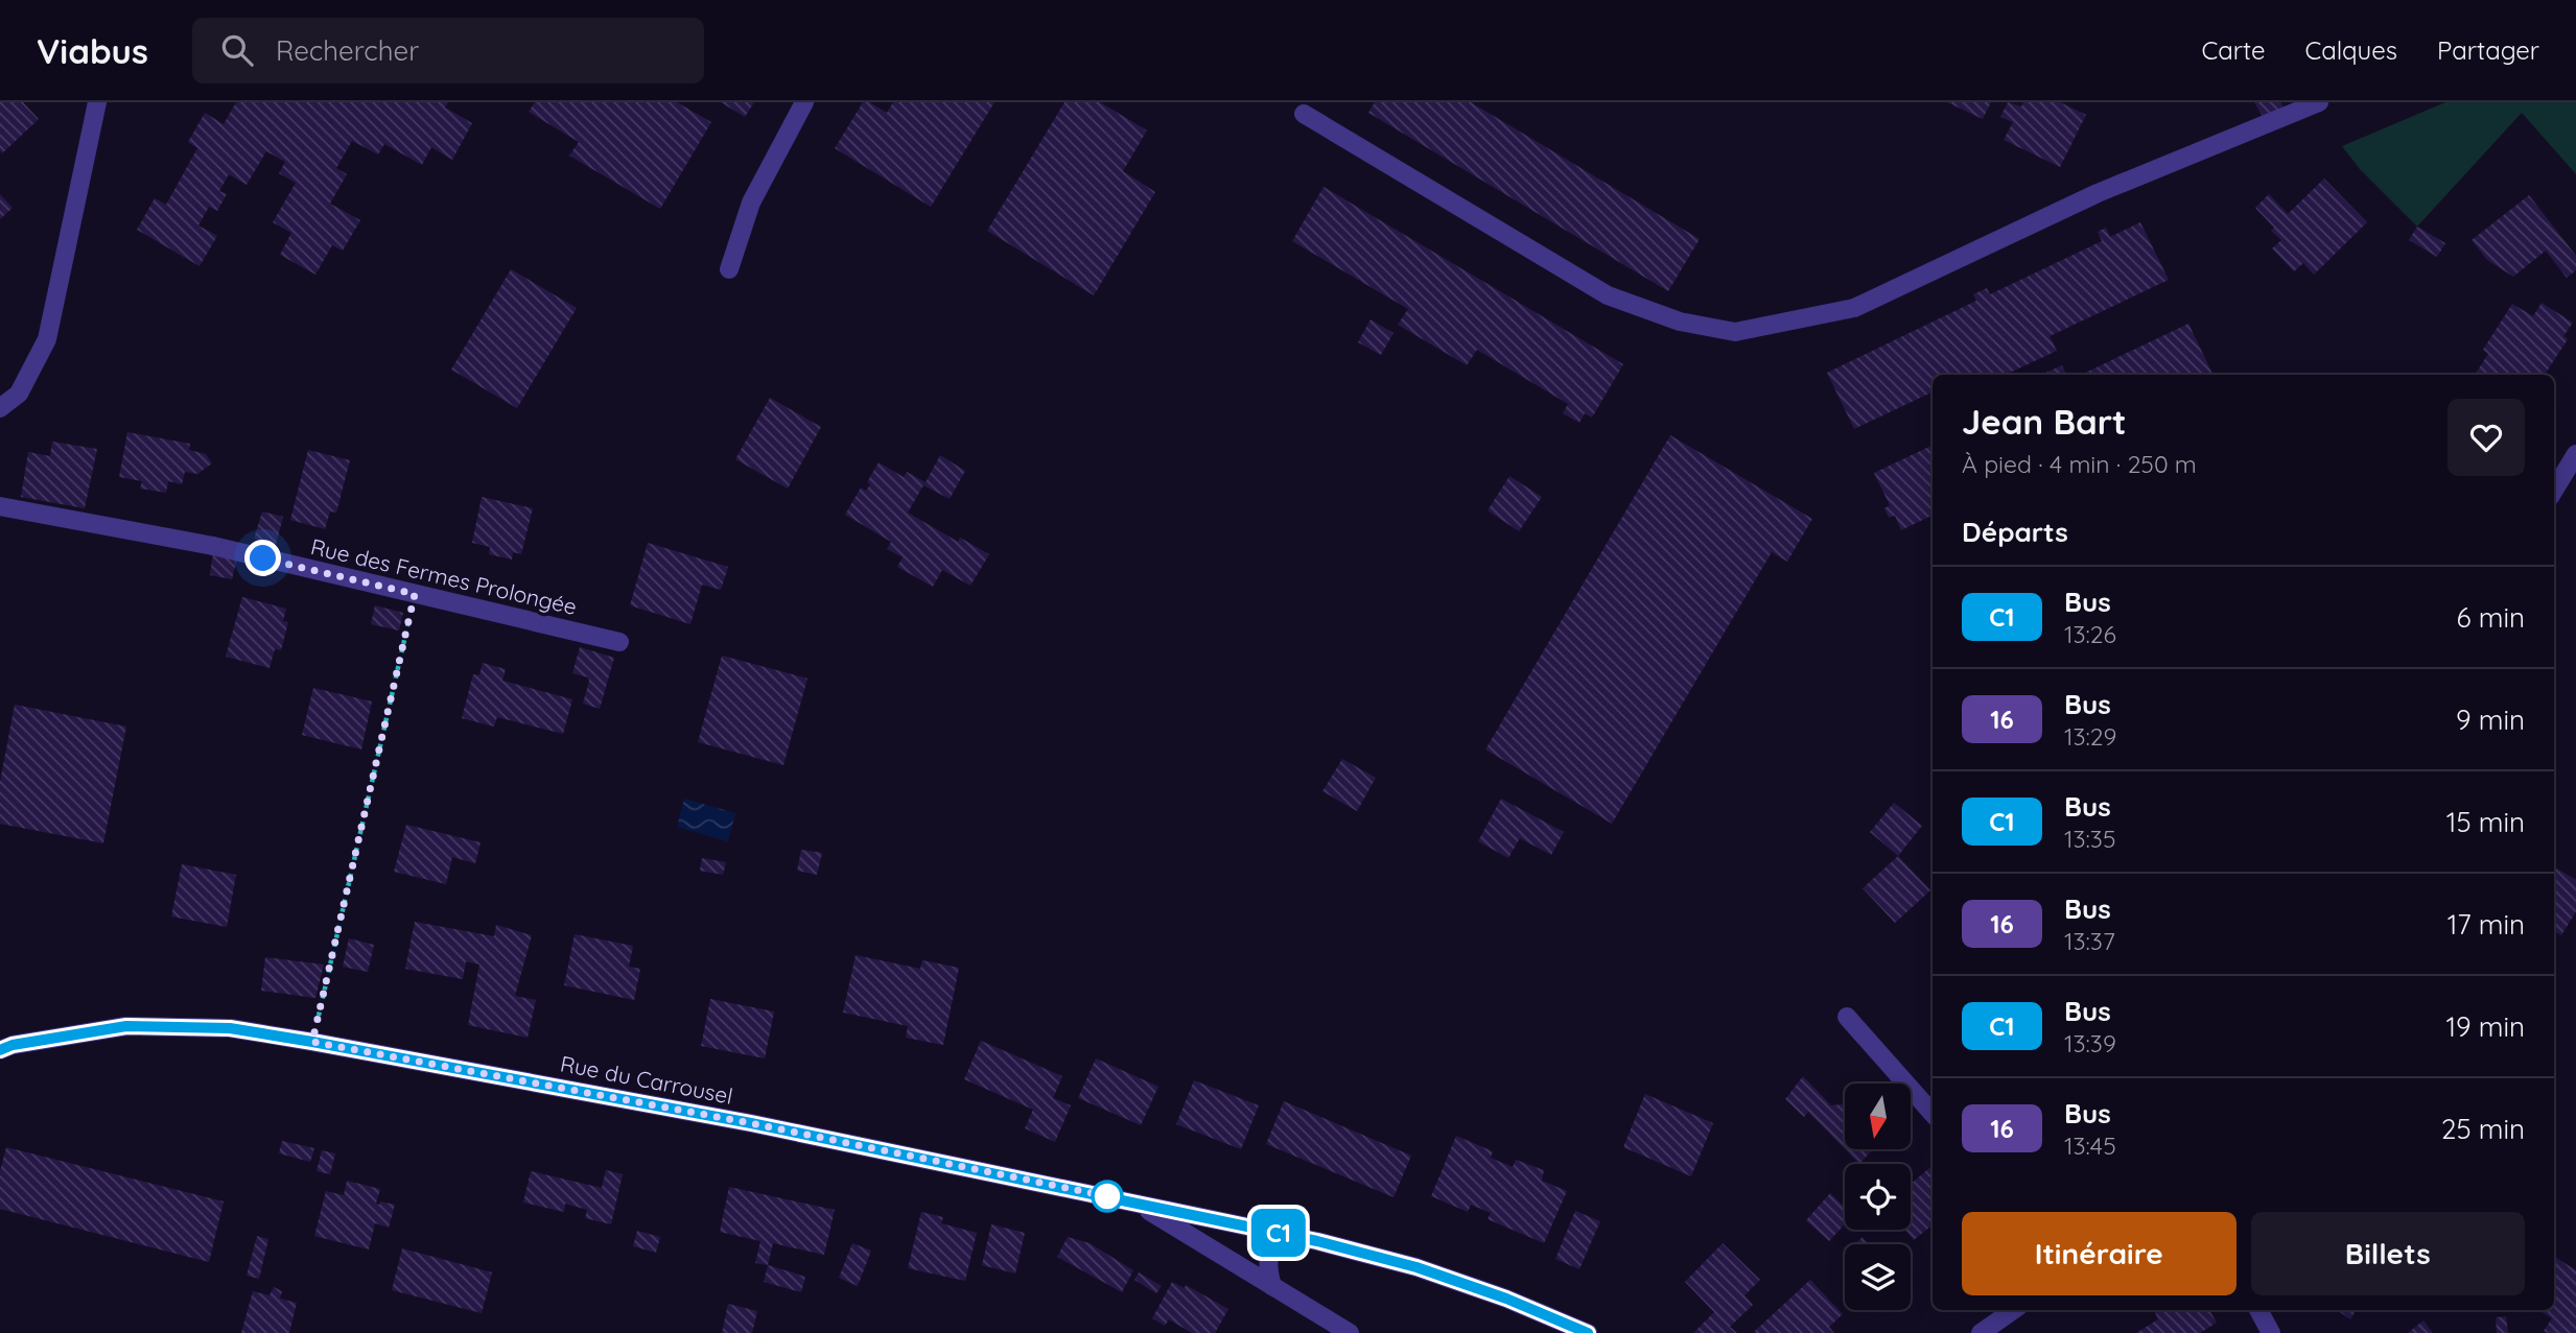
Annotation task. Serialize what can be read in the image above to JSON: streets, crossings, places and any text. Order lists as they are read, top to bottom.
{
  "streets": {
    "street": ["Rue des Fermes Prolongée", "Rue du Carrousel"]
  },
  "lines": ["bus line C1"],
  "north": "bottom",
  "page": {
    "header": "Viabus",
    "search": "Rechercher",
    "nav": ["Carte", "Calques", "Partager"],
    "on_map": "C1",
    "heading": [
      ["Jean Bart", "À pied · 4 min · 250 m"],
      "Départs"
    ],
    "list": [
      {
        "mark": "C1",
        "name": "Bus",
        "note": "13:26",
        "value": "6 min"
      },
      {
        "mark": "16",
        "name": "Bus",
        "note": "13:29",
        "value": "9 min"
      },
      {
        "mark": "C1",
        "name": "Bus",
        "note": "13:35",
        "value": "15 min"
      },
      {
        "mark": "16",
        "name": "Bus",
        "note": "13:37",
        "value": "17 min"
      },
      {
        "mark": "C1",
        "name": "Bus",
        "note": "13:39",
        "value": "19 min"
      },
      {
        "mark": "16",
        "name": "Bus",
        "note": "13:45",
        "value": "25 min"
      }
    ],
    "buttons": ["Itinéraire", "Billets"]
  }
}
